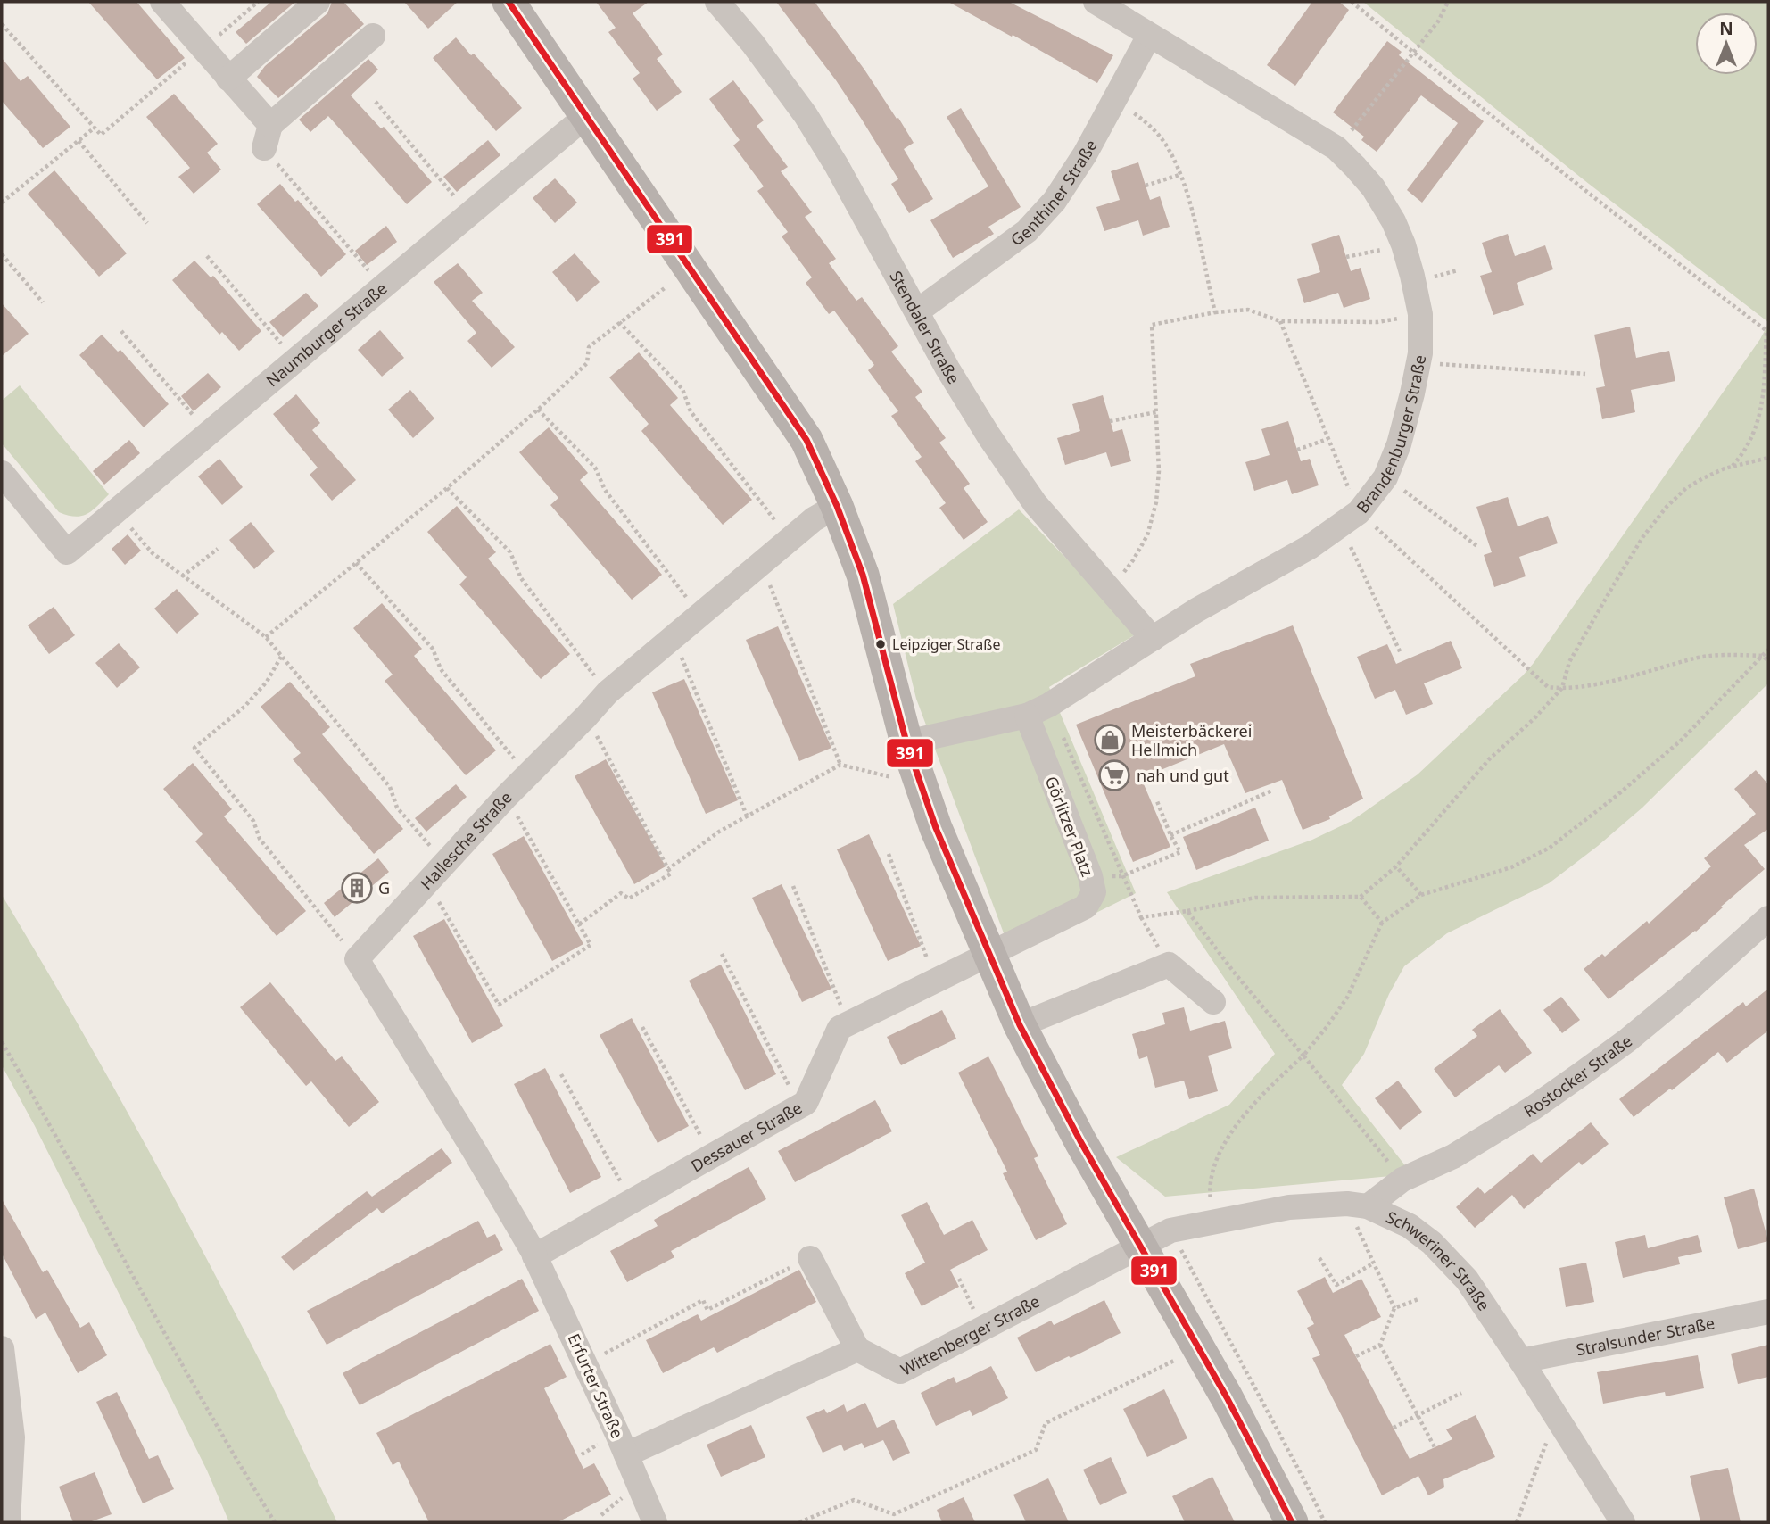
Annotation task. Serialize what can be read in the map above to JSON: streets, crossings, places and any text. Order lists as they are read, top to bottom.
{
  "streets": {
    "street": [
      "Genthiner Straße",
      "Stendaler Straße",
      "Naumburger Straße",
      "Brandenburger Straße",
      "Görlitzer Platz",
      "Hallesche Straße",
      "Rostocker Straße",
      "Dessauer Straße",
      "Schweriner Straße",
      "Wittenberger Straße",
      "Stralsunder Straße",
      "Erfurter Straße"
    ]
  },
  "crossings": [
    ["Genthiner Straße", "Stendaler Straße"],
    ["Genthiner Straße", "Brandenburger Straße"],
    ["Stendaler Straße", "Brandenburger Straße"],
    ["Brandenburger Straße", "Görlitzer Platz"],
    ["Görlitzer Platz", "Dessauer Straße"],
    ["Rostocker Straße", "Schweriner Straße"],
    ["Dessauer Straße", "Erfurter Straße"],
    ["Schweriner Straße", "Wittenberger Straße"],
    ["Schweriner Straße", "Stralsunder Straße"]
  ],
  "places": {
    "other": ["Leipziger Straße"],
    "shop": ["Meisterbäckerei Hellmich"],
    "supermarket": ["nah und gut"],
    "building": ["G"]
  },
  "lines": ["transit line 391"],
  "north": "top"
}
